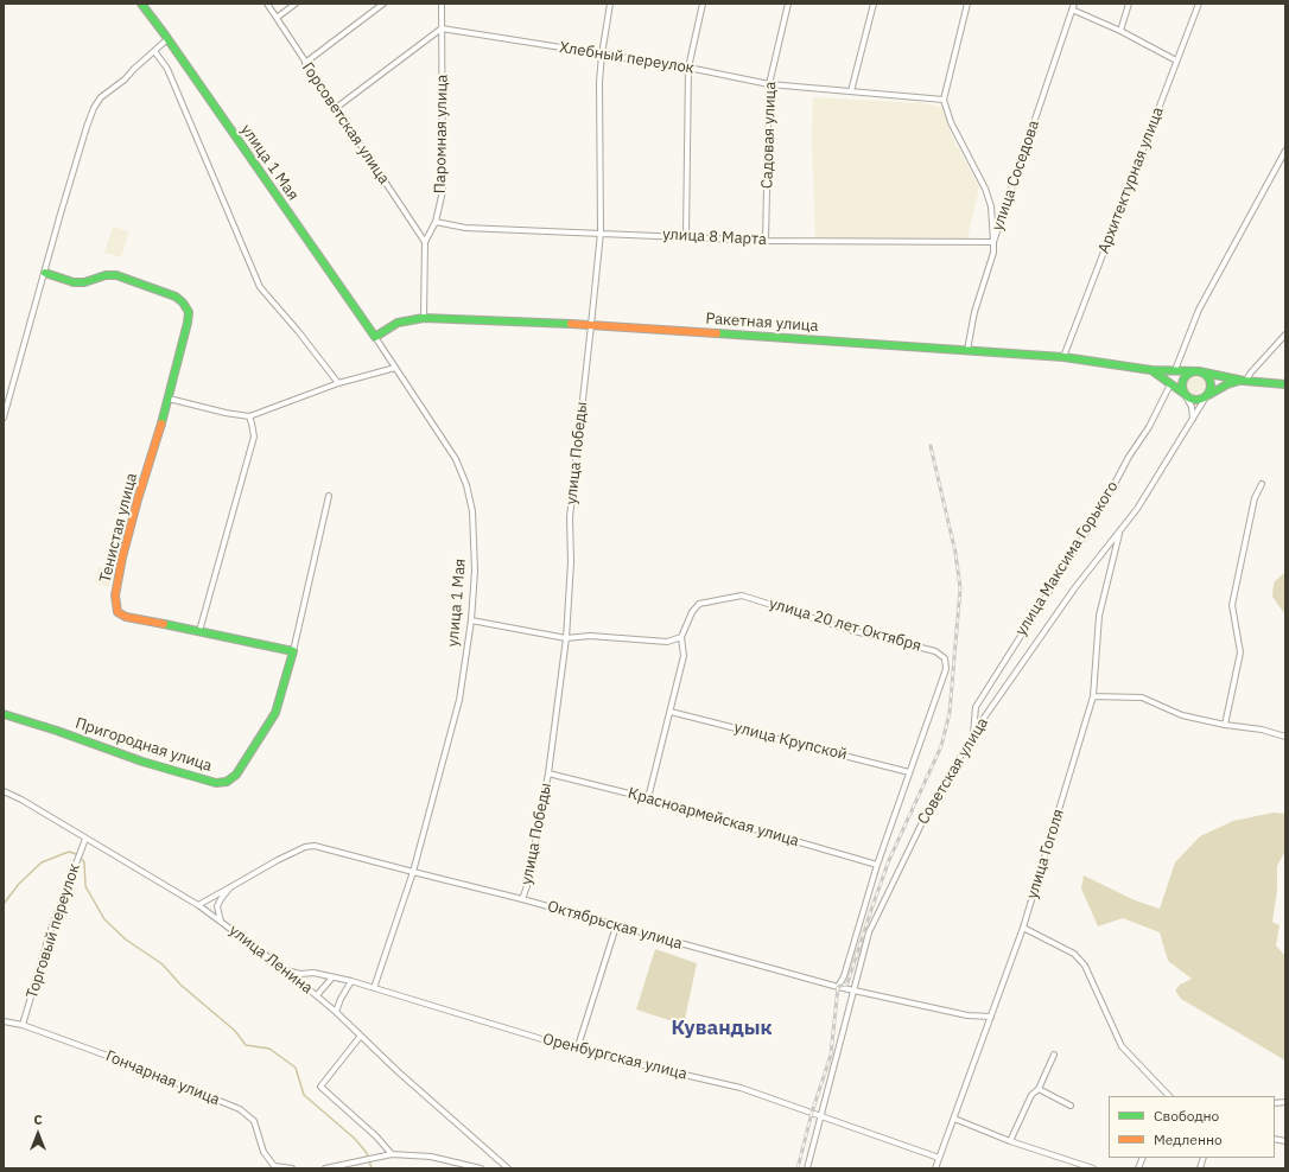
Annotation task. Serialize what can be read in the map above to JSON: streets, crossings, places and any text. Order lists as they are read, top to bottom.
{
  "streets": {
    "main road": [
      "улица 1 Мая",
      "Ракетная улица",
      "Тенистая улица",
      "Пригородная улица"
    ],
    "street": [
      "Хлебный переулок",
      "Горсоветская улица",
      "Паромная улица",
      "Садовая улица",
      "улица Соседова",
      "Архитектурная улица",
      "улица 8 Марта",
      "улица Победы",
      "улица Максима Горького",
      "улица 20 лет Октября",
      "улица Крупской",
      "Советская улица",
      "Красноармейская улица",
      "улица Гоголя",
      "Октябрьская улица",
      "Торговый переулок",
      "улица Ленина",
      "Оренбургская улица",
      "Гончарная улица"
    ]
  },
  "crossings": [
    ["Хлебный переулок", "Паромная улица"],
    ["Хлебный переулок", "Садовая улица"],
    ["Хлебный переулок", "улица Победы"],
    ["Горсоветская улица", "Паромная улица"],
    ["Паромная улица", "улица 8 Марта"],
    ["Паромная улица", "Ракетная улица"],
    ["Садовая улица", "улица 8 Марта"],
    ["улица 1 Мая", "Ракетная улица"],
    ["улица 1 Мая", "Октябрьская улица"],
    ["улица 1 Мая", "Оренбургская улица"],
    ["улица Соседова", "улица 8 Марта"],
    ["улица Соседова", "Ракетная улица"],
    ["Архитектурная улица", "Ракетная улица"],
    ["улица 8 Марта", "улица Победы"],
    ["Ракетная улица", "улица Победы"],
    ["Ракетная улица", "улица Максима Горького"],
    ["Ракетная улица", "Советская улица"],
    ["улица Победы", "Красноармейская улица"],
    ["улица Победы", "Октябрьская улица"],
    ["Тенистая улица", "Пригородная улица"],
    ["улица Максима Горького", "Советская улица"],
    ["улица 20 лет Октября", "улица Крупской"],
    ["Советская улица", "улица Гоголя"],
    ["Советская улица", "Октябрьская улица"],
    ["Советская улица", "Оренбургская улица"],
    ["улица Гоголя", "Октябрьская улица"],
    ["улица Гоголя", "Оренбургская улица"],
    ["Октябрьская улица", "улица Ленина"],
    ["Торговый переулок", "улица Ленина"],
    ["Торговый переулок", "Гончарная улица"],
    ["улица Ленина", "Оренбургская улица"]
  ],
  "districts": ["Кувандык"],
  "legend": ["Свободно", "Медленно"],
  "north": "top"
}
